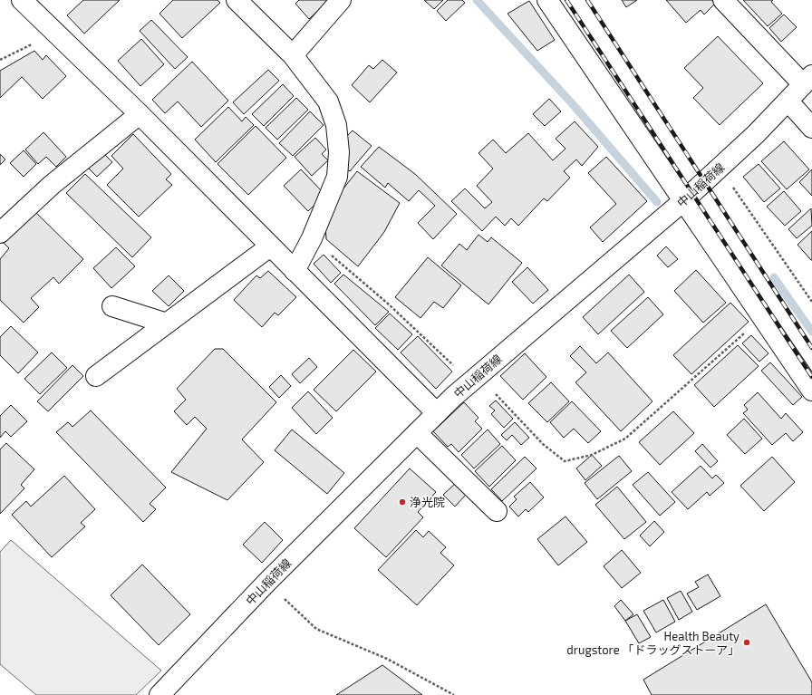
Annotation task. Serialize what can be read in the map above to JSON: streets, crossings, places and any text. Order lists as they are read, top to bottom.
{
  "streets": {
    "street": ["中山稲荷線"]
  },
  "places": ["浄光院", "Health Beauty drugstore 「ドラッグストーア」"]
}
